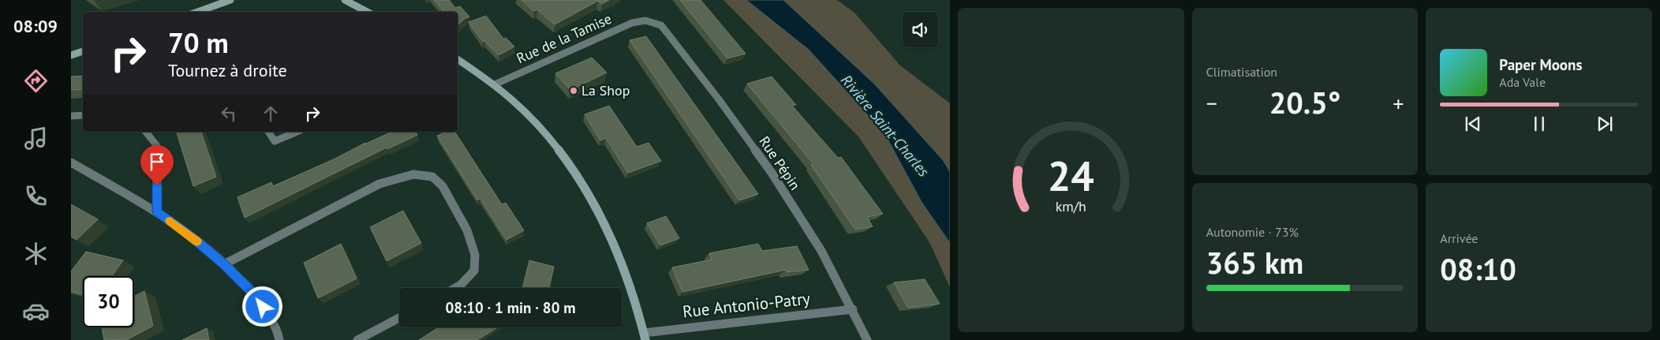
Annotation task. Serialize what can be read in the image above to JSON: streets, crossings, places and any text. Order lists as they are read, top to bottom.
{
  "streets": {
    "street": ["Rue de la Tamise", "Rue Pépin", "Rue Antonio-Patry"]
  },
  "crossings": [
    ["Rue de la Tamise", "Rue Pépin"],
    ["Rue Pépin", "Rue Antonio-Patry"]
  ],
  "water": ["Rivière Saint-Charles"],
  "places": ["La Shop"],
  "page": {
    "tabs": "08:09",
    "tile": [
      "Climatisation",
      ["Autonomie · 73%", "365 km"],
      ["Arrivée", "08:10"]
    ],
    "turn": ["70 m", "Tournez à droite"],
    "song": ["Paper Moons", "Ada Vale"],
    "heat": ["−", "20.5°", "+"],
    "limit": "30",
    "trip": "08:10 · 1 min · 80 m",
    "gauge": ["24", "km/h"]
  }
}
